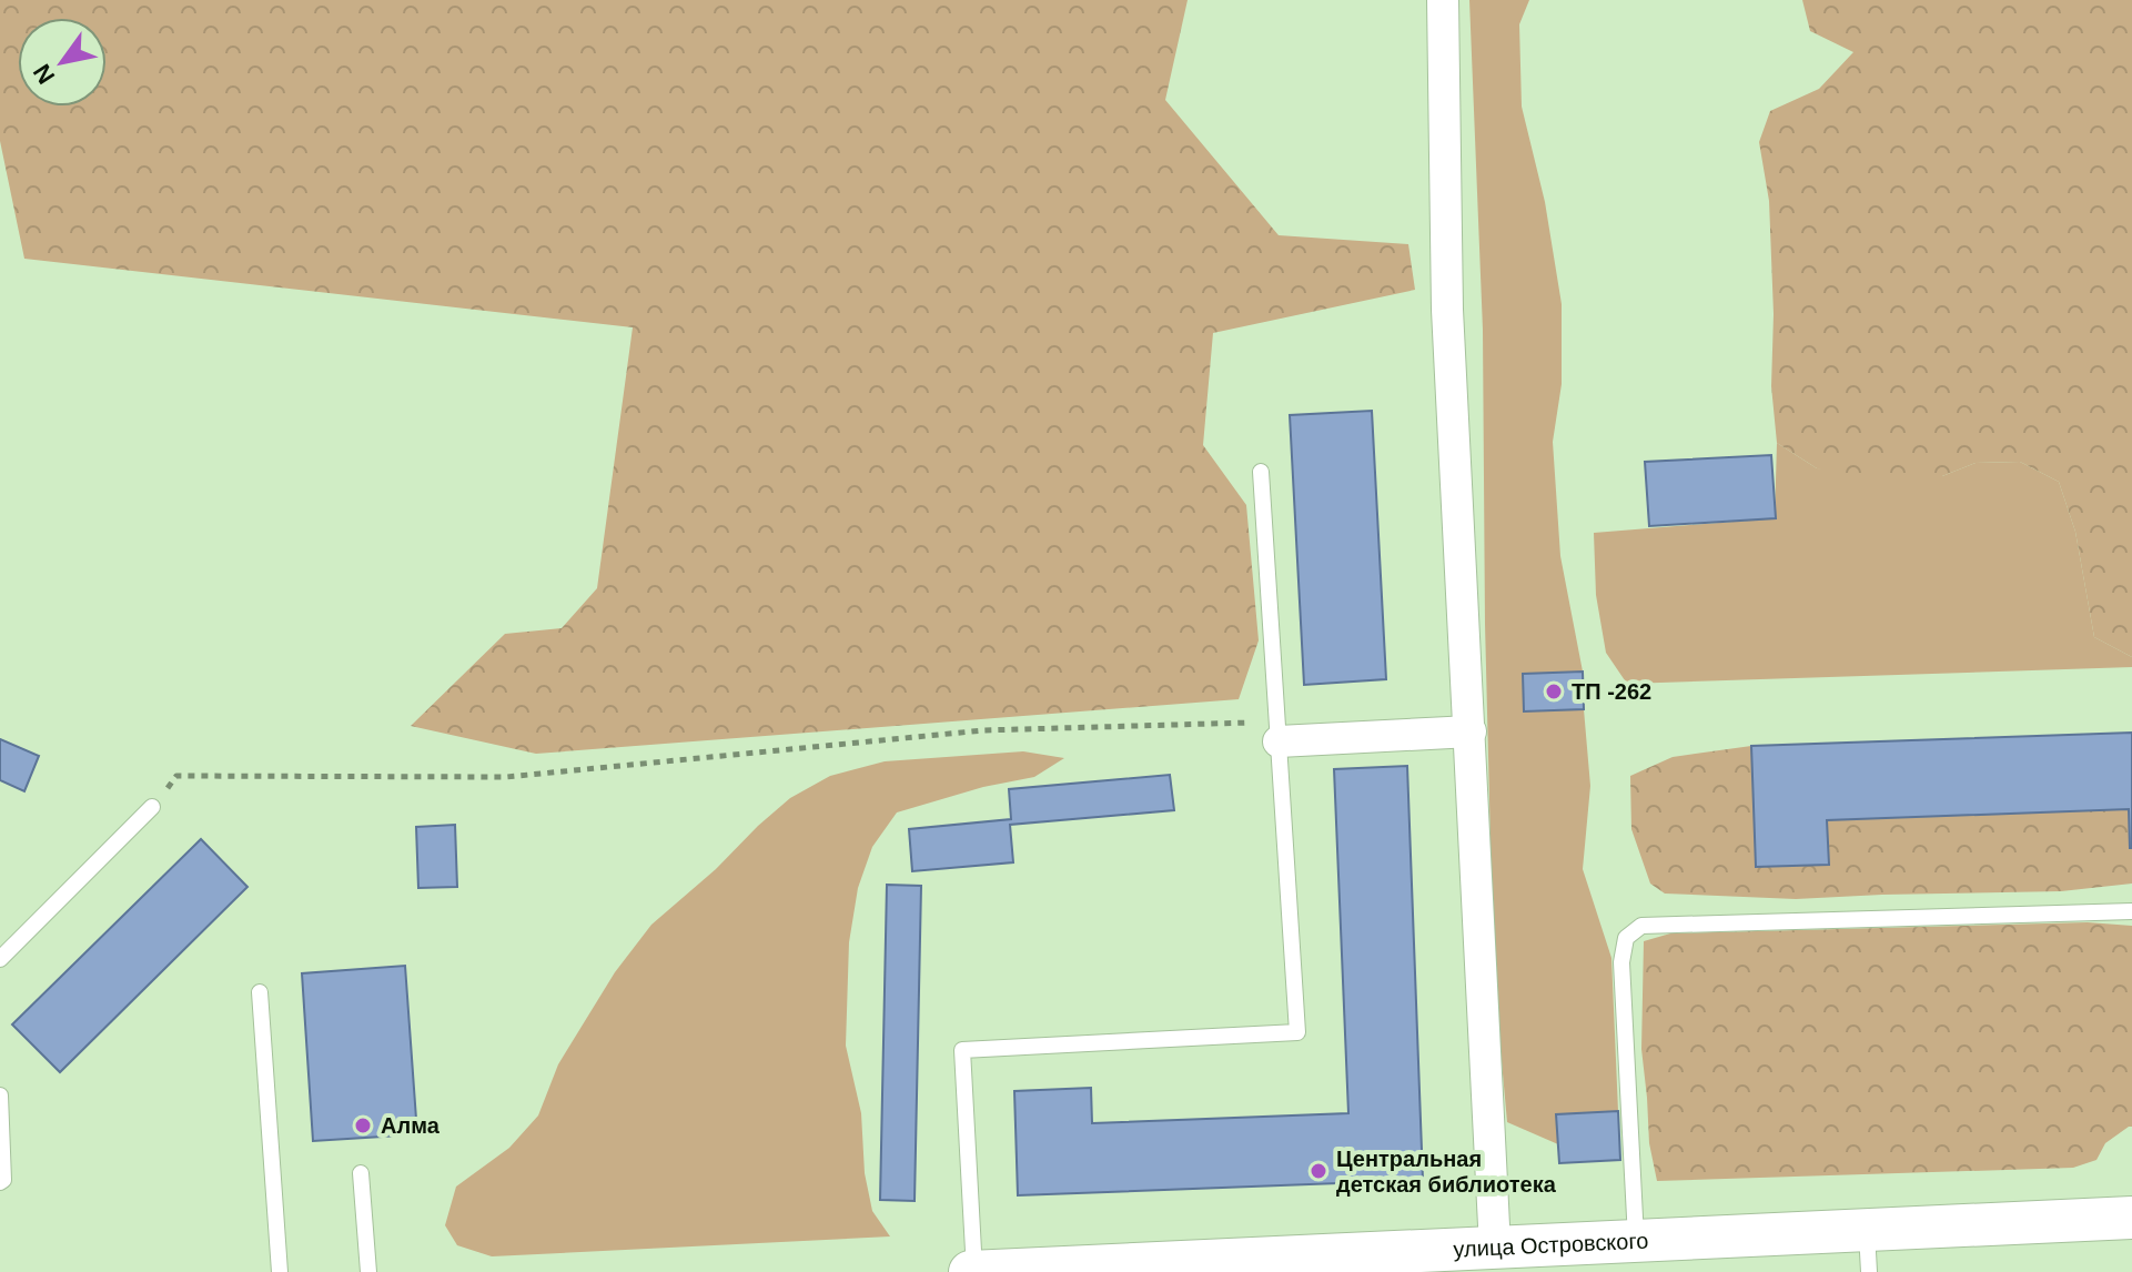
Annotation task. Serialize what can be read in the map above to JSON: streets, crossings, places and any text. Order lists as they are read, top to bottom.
{
  "streets": {
    "main road": ["улица Островского"]
  },
  "places": ["ТП -262", "Алма", "Центральная детская библиотека"],
  "north": "bottom left"
}
